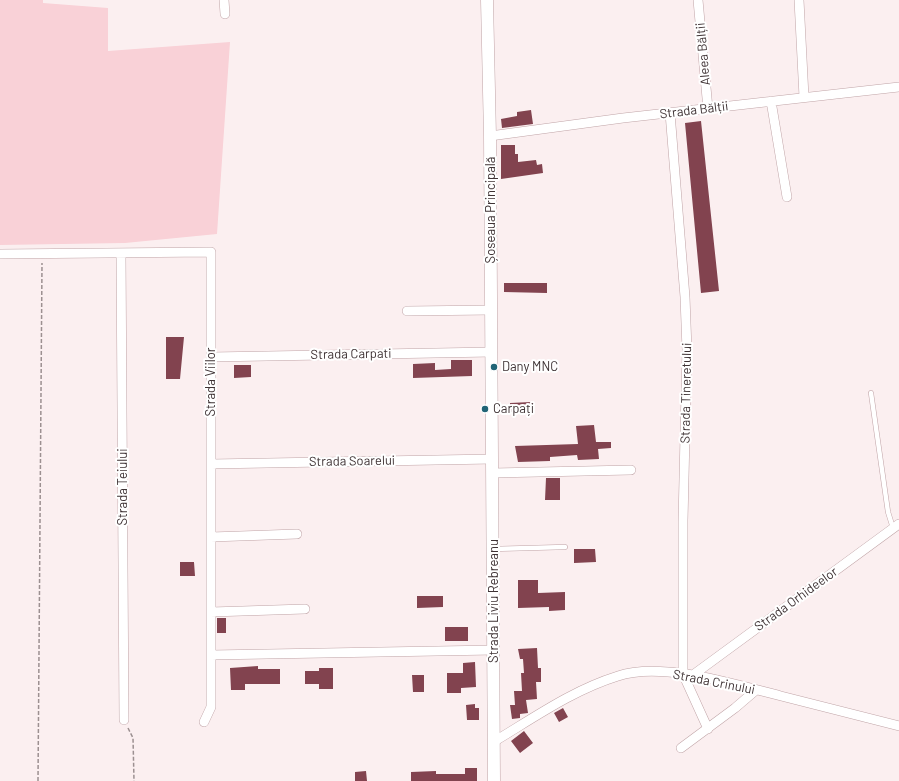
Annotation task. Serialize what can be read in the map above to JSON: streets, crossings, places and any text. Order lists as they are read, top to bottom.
{
  "streets": {
    "main road": ["Șoseaua Principală", "Strada Liviu Rebreanu"],
    "street": [
      "Aleea Bălții",
      "Strada Bălții",
      "Strada Carpati",
      "Strada Viilor",
      "Strada Tineretului",
      "Strada Soarelui",
      "Strada Teiului",
      "Strada Orhideelor",
      "Strada Crinului"
    ]
  },
  "crossings": [
    ["Aleea Bălții", "Strada Bălții"],
    ["Strada Bălții", "Șoseaua Principală"],
    ["Strada Bălții", "Strada Tineretului"],
    ["Șoseaua Principală", "Strada Carpati"],
    ["Șoseaua Principală", "Strada Liviu Rebreanu"],
    ["Strada Carpati", "Strada Viilor"],
    ["Strada Viilor", "Strada Soarelui"],
    ["Strada Viilor", "Strada Teiului"],
    ["Strada Tineretului", "Strada Crinului"],
    ["Strada Soarelui", "Strada Liviu Rebreanu"],
    ["Strada Orhideelor", "Strada Crinului"],
    ["Strada Liviu Rebreanu", "Strada Crinului"]
  ],
  "places": ["Dany MNC", "Carpați"]
}
